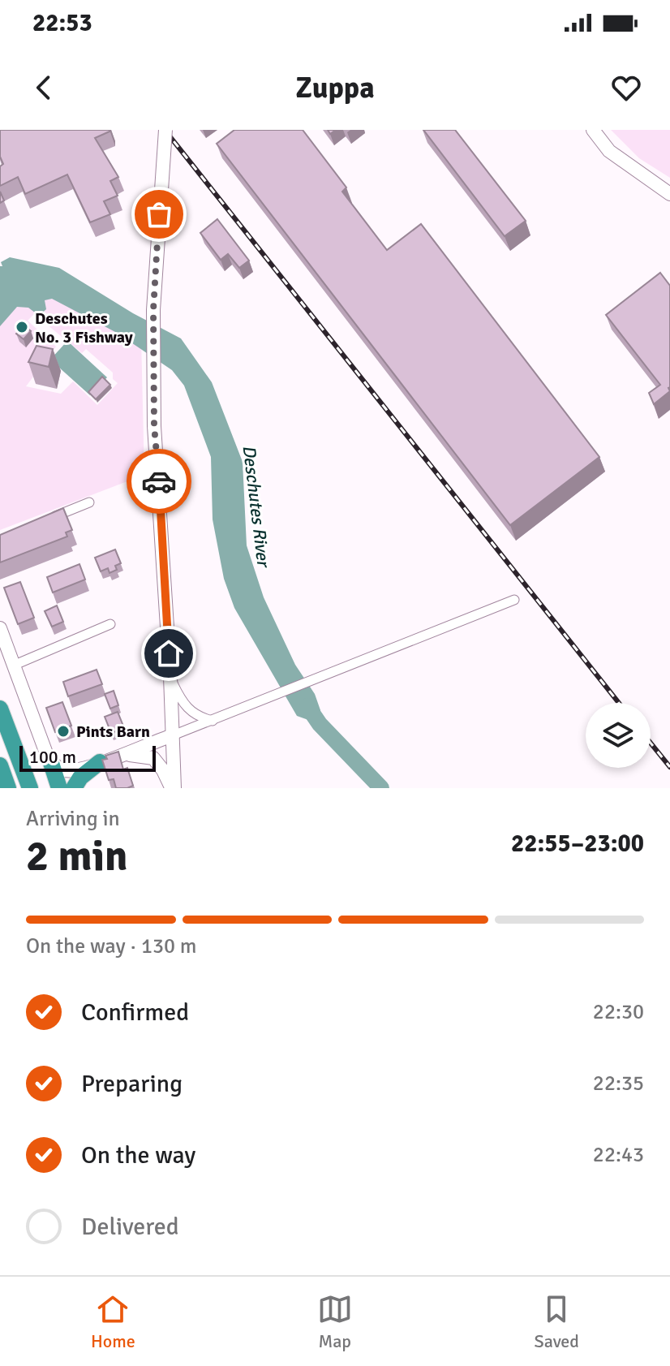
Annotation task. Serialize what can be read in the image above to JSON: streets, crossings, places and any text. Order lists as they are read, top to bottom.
{
  "water": ["Deschutes River"],
  "places": ["Deschutes No. 3 Fishway", "Pints Barn"],
  "scale_bar": "100 m",
  "page": {
    "status": "22:53",
    "header": "Zuppa",
    "scale": "100 m",
    "heading": ["2 min", "Arriving in", "22:55–23:00"],
    "bar": "On the way · 130 m",
    "list": [
      ["Confirmed", "22:30"],
      ["Preparing", "22:35"],
      ["On the way", "22:43"],
      "Delivered"
    ],
    "tabs": ["Home", "Map", "Saved"]
  }
}
